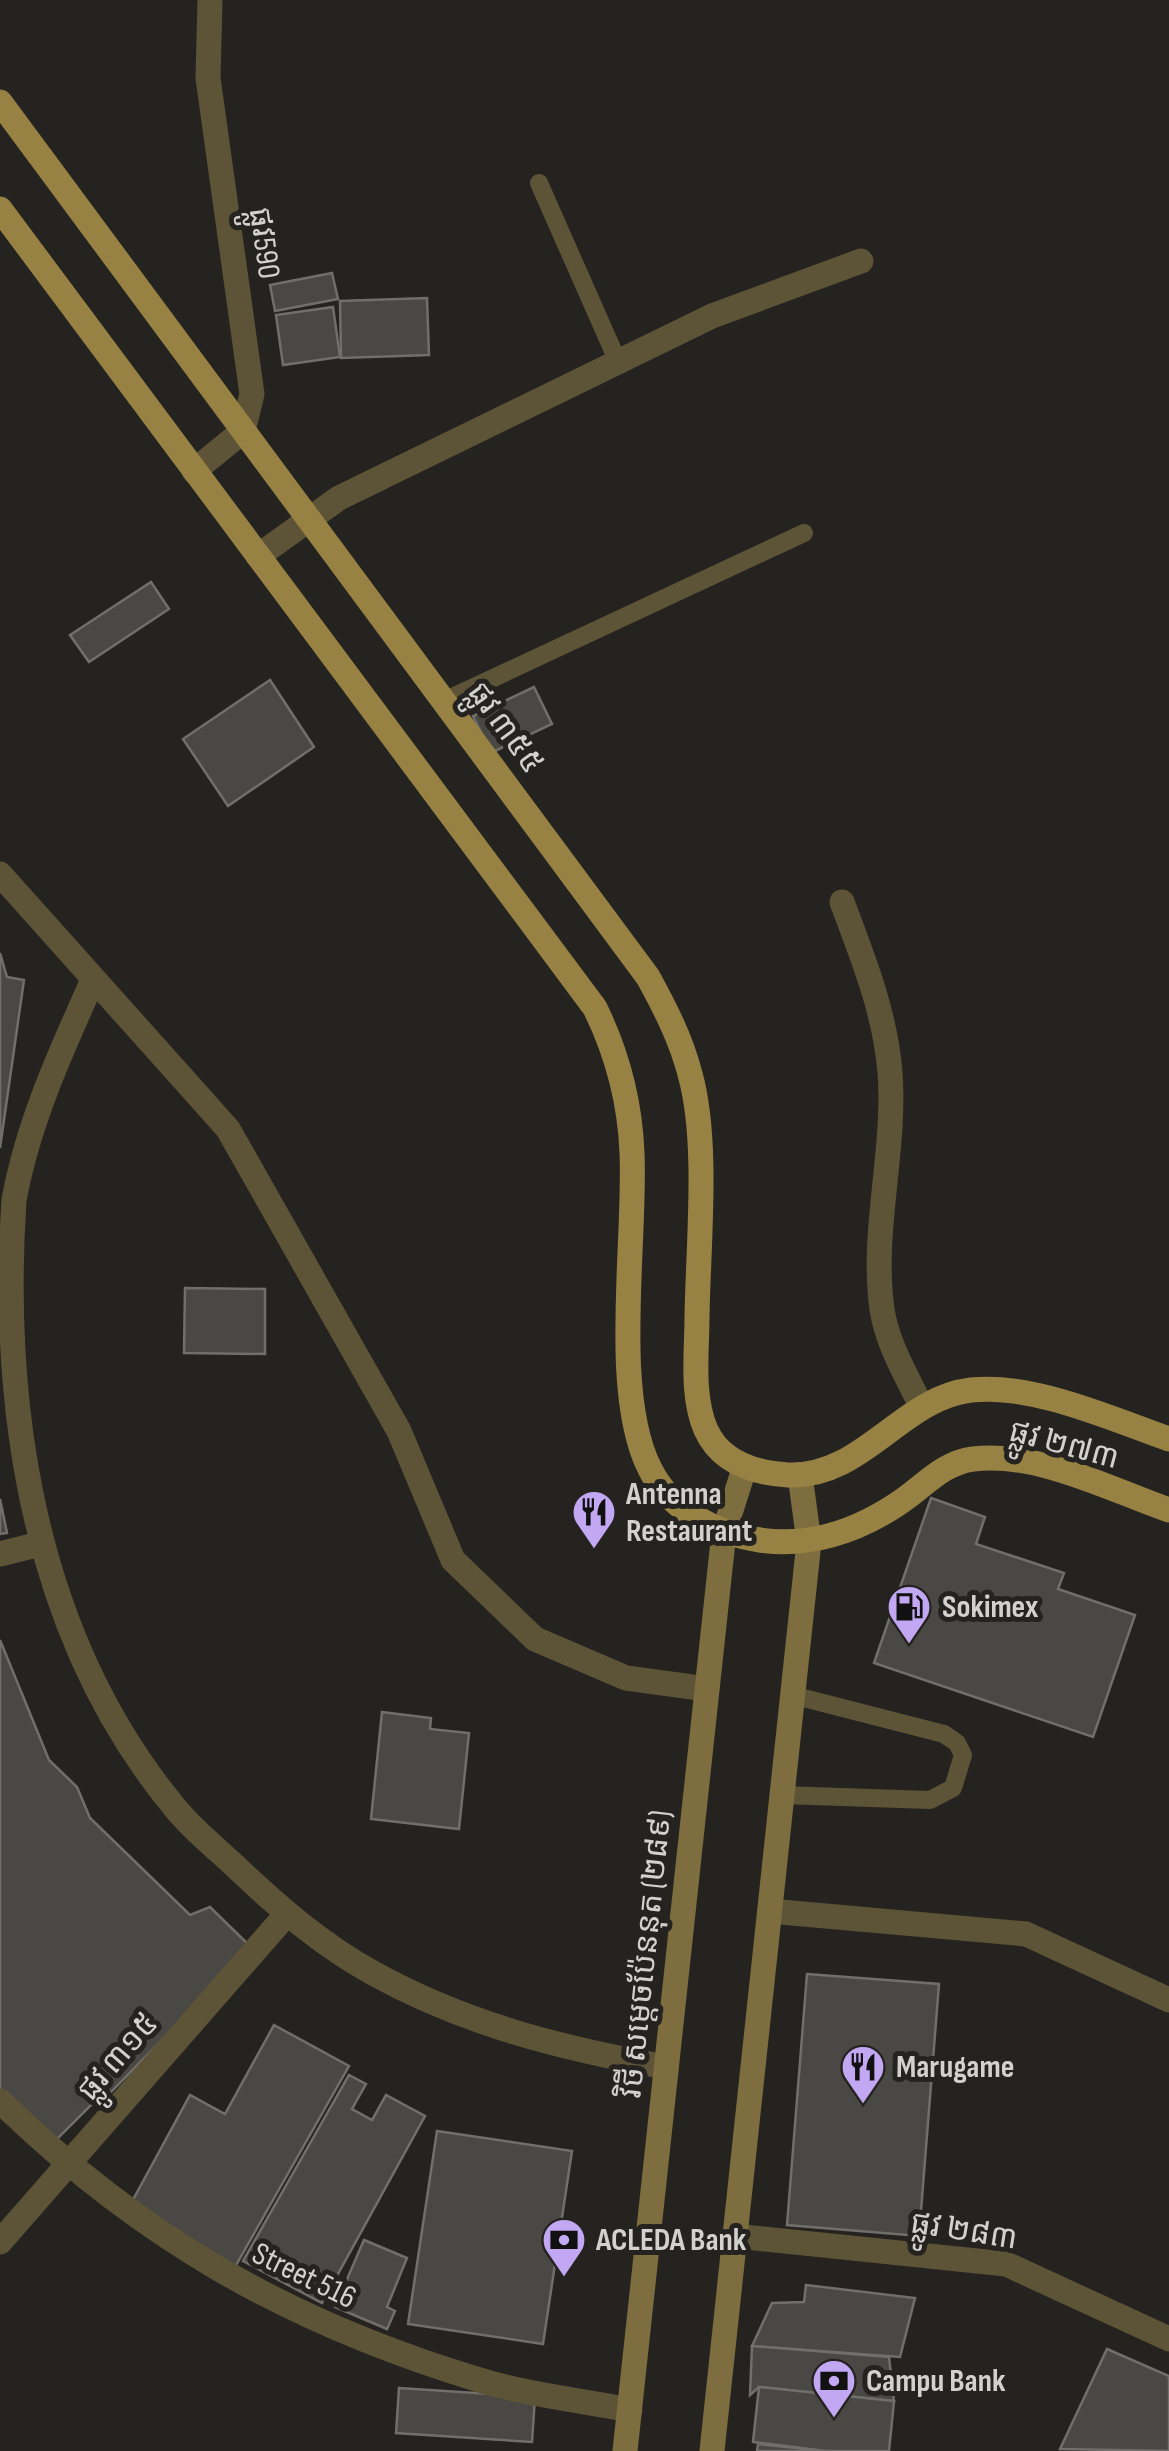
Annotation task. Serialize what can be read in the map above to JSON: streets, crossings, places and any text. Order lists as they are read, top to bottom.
{
  "streets": {
    "main road": ["ផ្លូវ ៣៥៥", "ផ្លូវ ២៧៣", "វិថី សម្តេចប៉ែននុត (២៨៩)"],
    "street": [
      "ផ្លូវ590",
      "ផ្លូវ ៣១៥",
      "ផ្លូវ ២៨៣",
      "Street 516"
    ]
  },
  "crossings": [
    ["ផ្លូវ590", "ផ្លូវ ៣៥៥"],
    ["ផ្លូវ ៣៥៥", "ផ្លូវ ២៧៣"],
    ["ផ្លូវ ៣៥៥", "វិថី សម្តេចប៉ែននុត (២៨៩)"],
    ["ផ្លូវ ២៧៣", "វិថី សម្តេចប៉ែននុត (២៨៩)"],
    ["វិថី សម្តេចប៉ែននុត (២៨៩)", "Street 516"],
    ["ផ្លូវ ៣១៥", "Street 516"]
  ],
  "places": {
    "restaurant": ["Antenna Restaurant", "Marugame"],
    "fuel station": ["Sokimex"],
    "bank": ["ACLEDA Bank", "Campu Bank"]
  }
}
